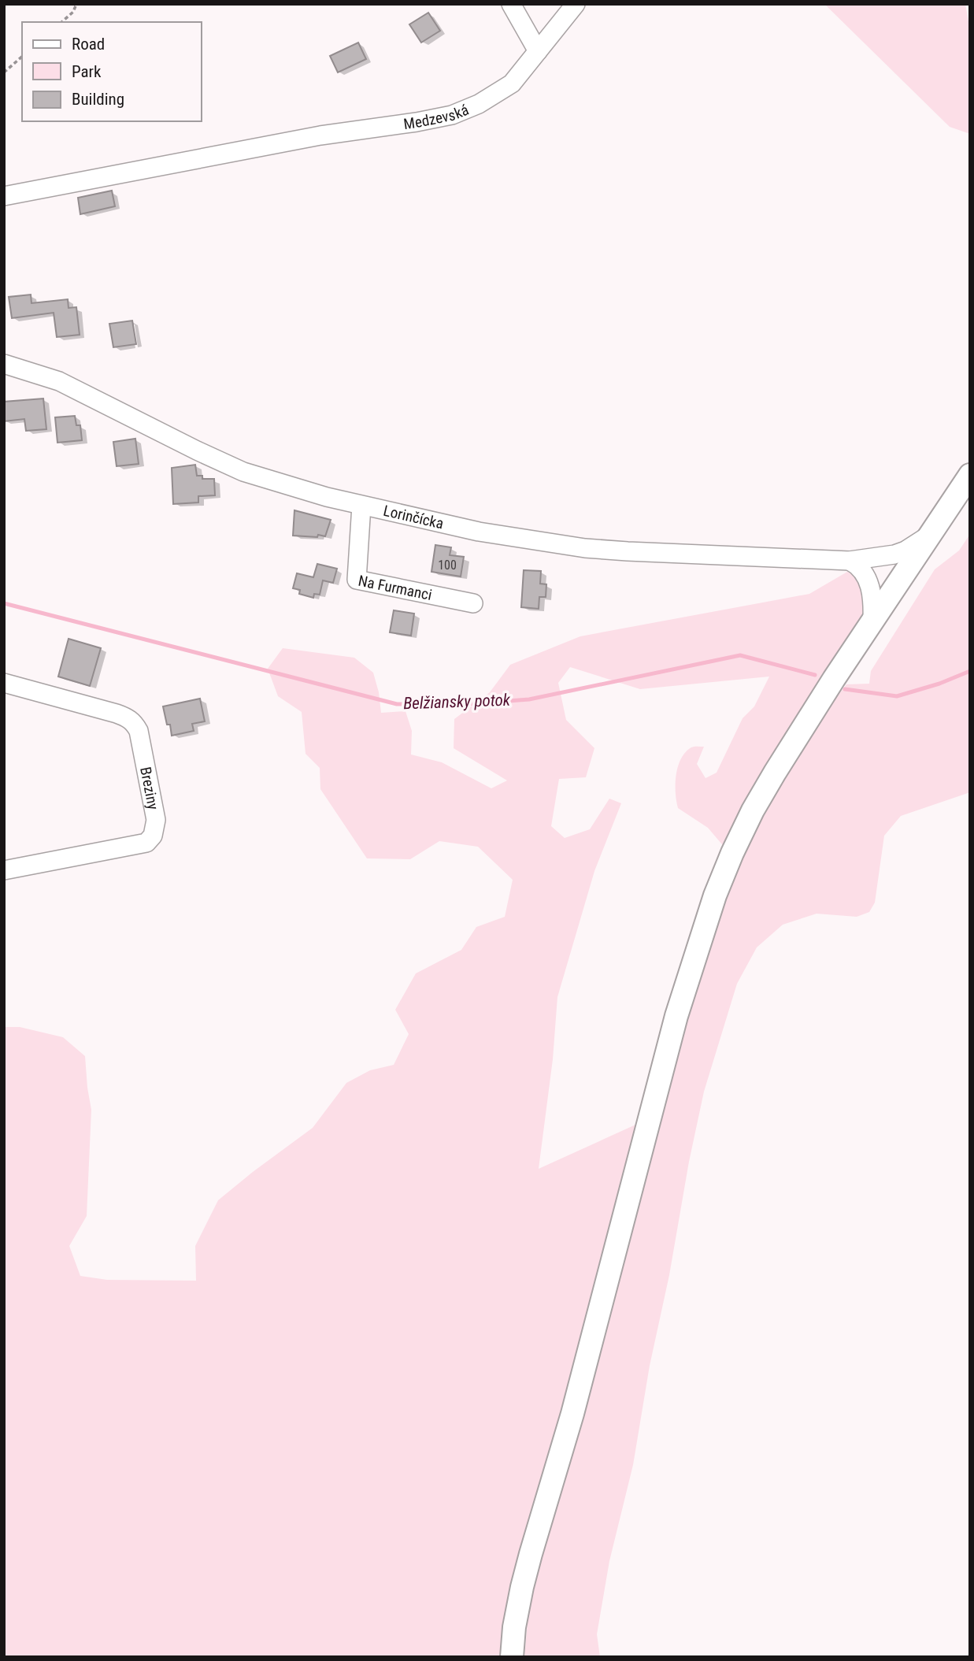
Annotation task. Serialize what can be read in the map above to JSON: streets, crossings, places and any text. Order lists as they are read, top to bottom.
{
  "streets": {
    "street": [
      "Medzevská",
      "Lorinčícka",
      "Na Furmanci",
      "Breziny"
    ]
  },
  "crossings": [
    ["Lorinčícka", "Na Furmanci"]
  ],
  "water": ["Belžiansky potok"],
  "house_numbers": ["100"],
  "legend": ["Road", "Park", "Building"]
}
